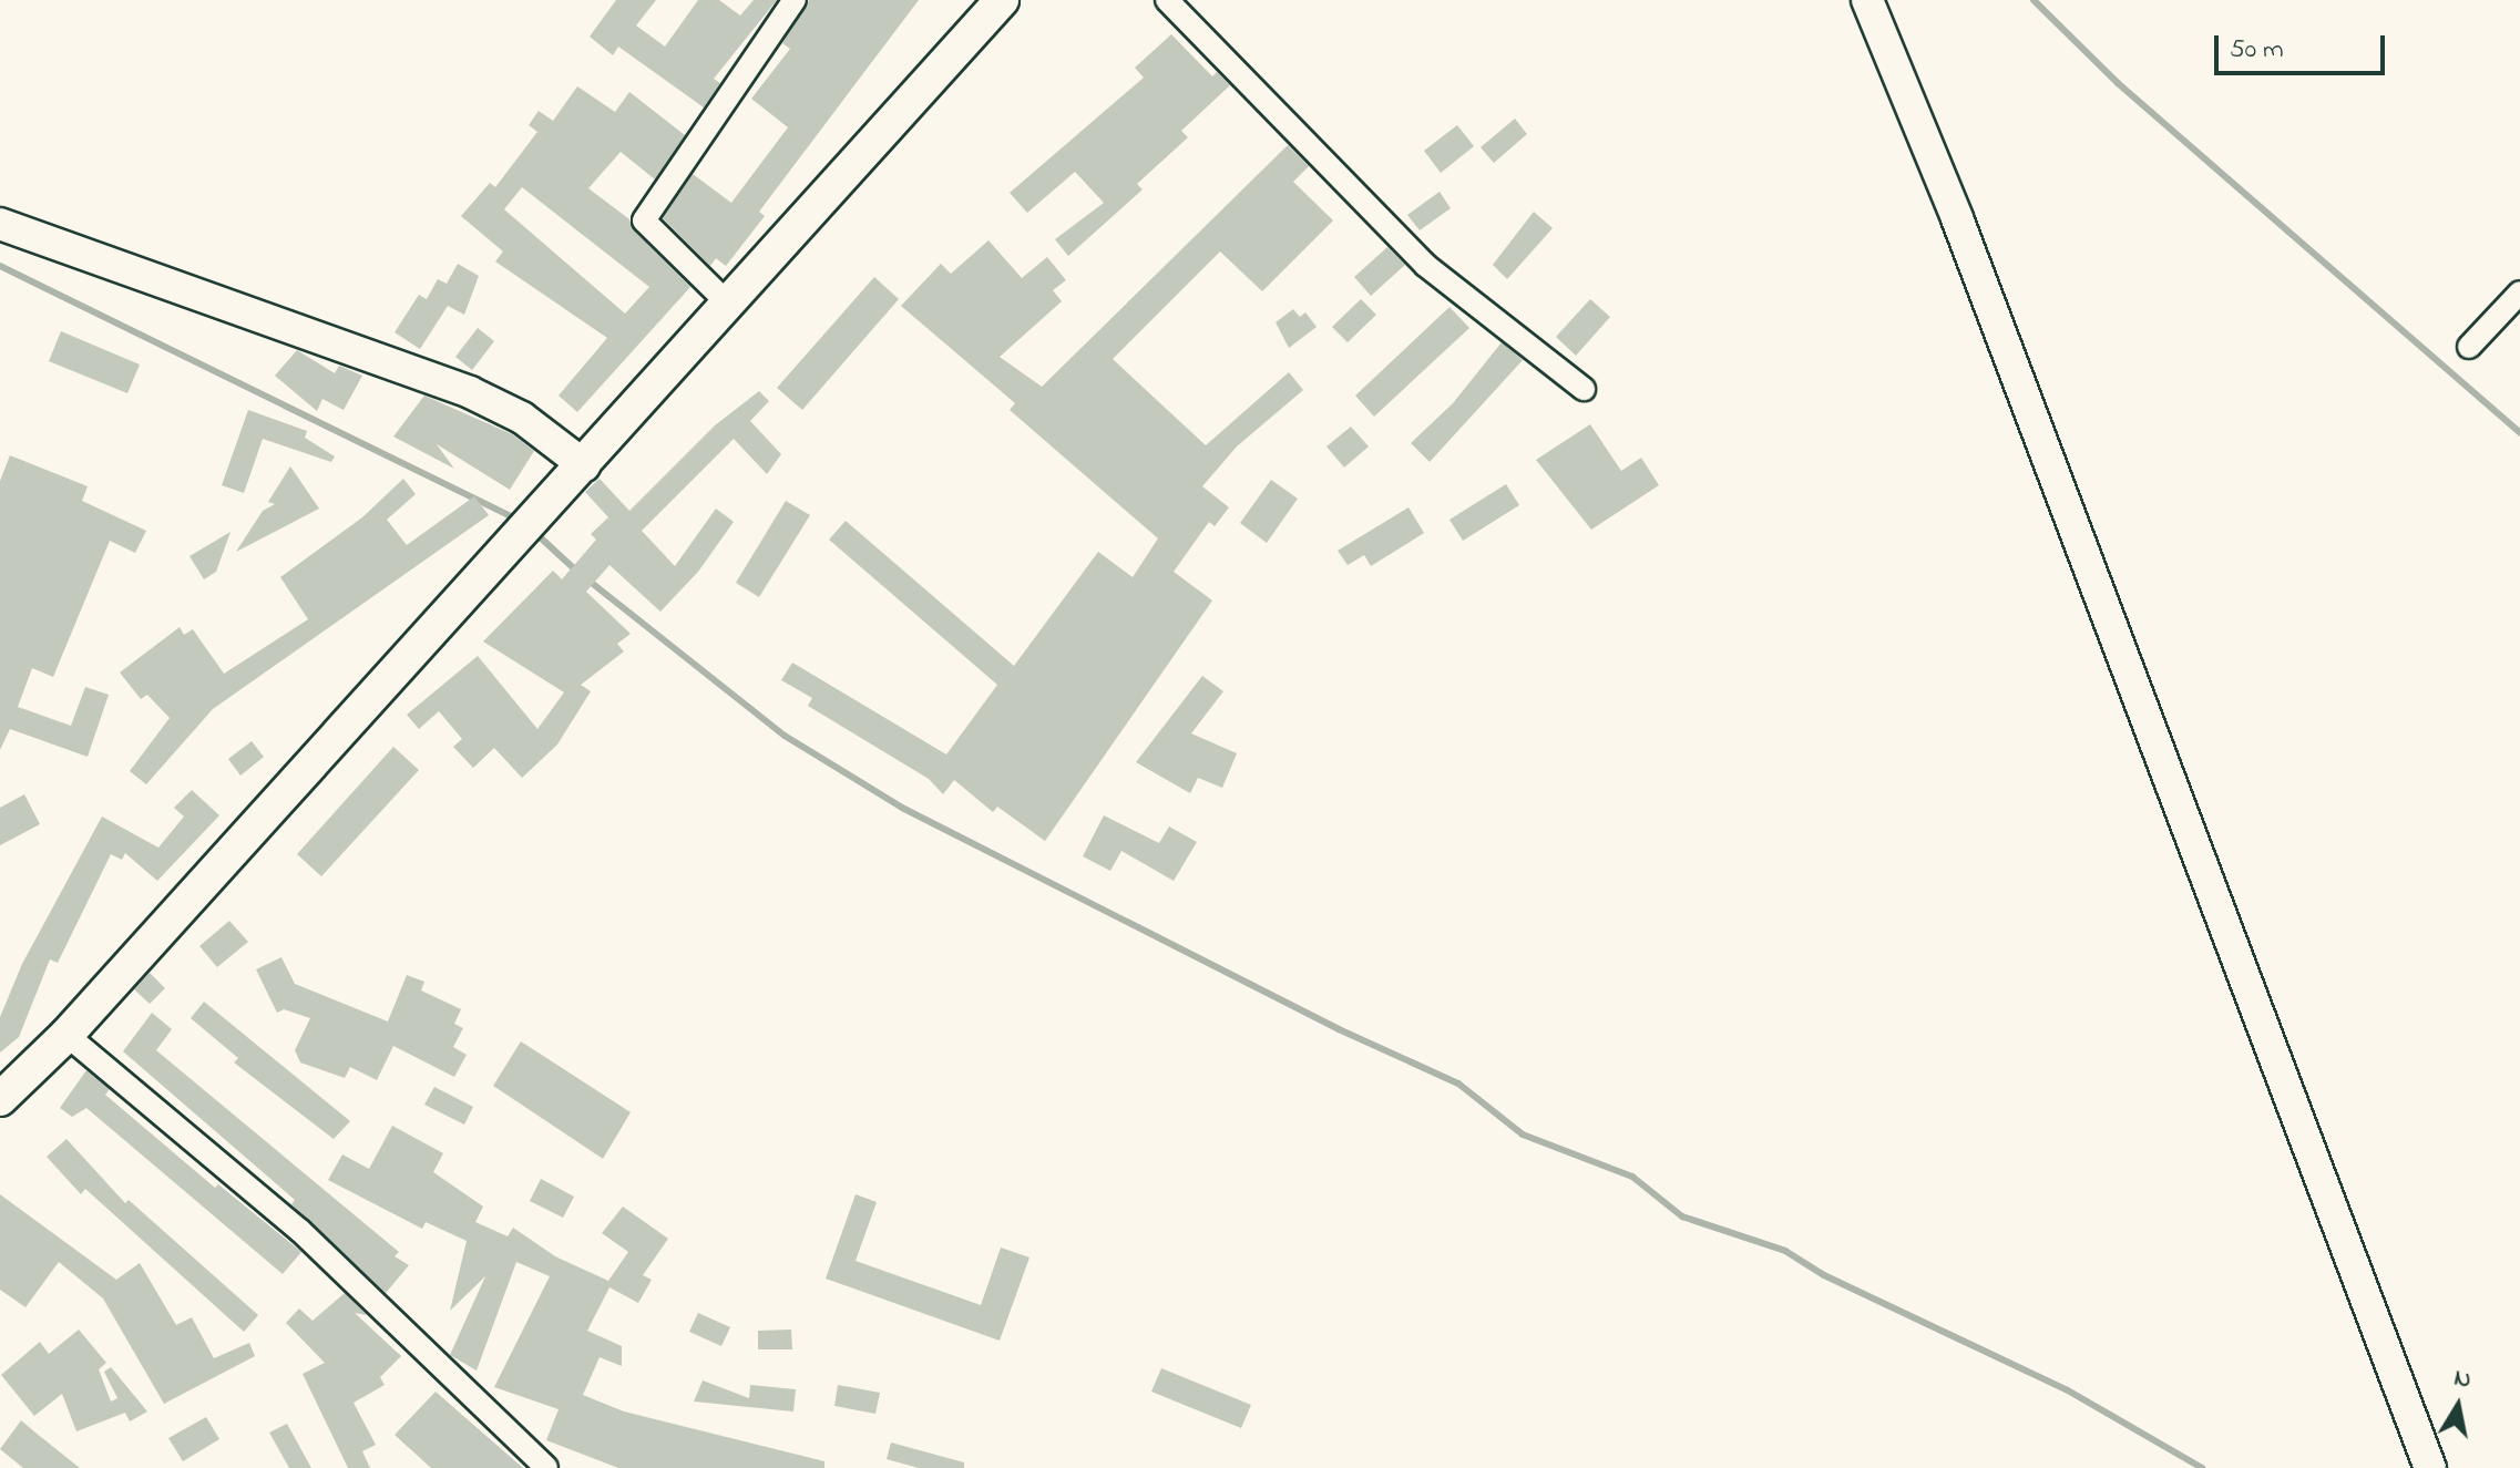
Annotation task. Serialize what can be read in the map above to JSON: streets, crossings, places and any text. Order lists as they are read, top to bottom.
{
  "scale_bar": "50 m",
  "north": "top"
}
